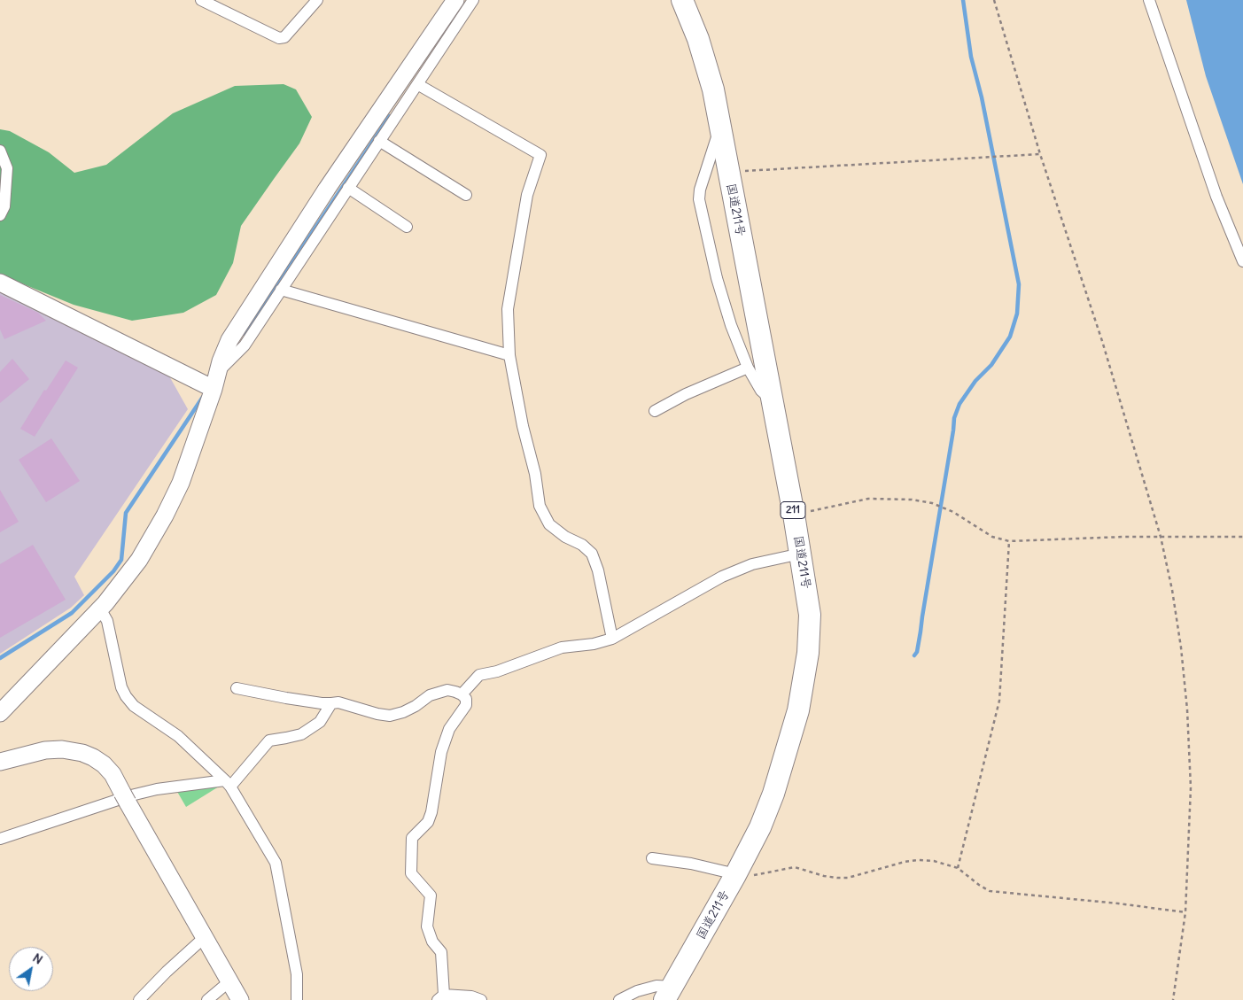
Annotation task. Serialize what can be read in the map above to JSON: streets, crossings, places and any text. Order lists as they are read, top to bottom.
{
  "streets": {
    "highway": ["国道211号", "211"]
  },
  "north": "top right"
}
